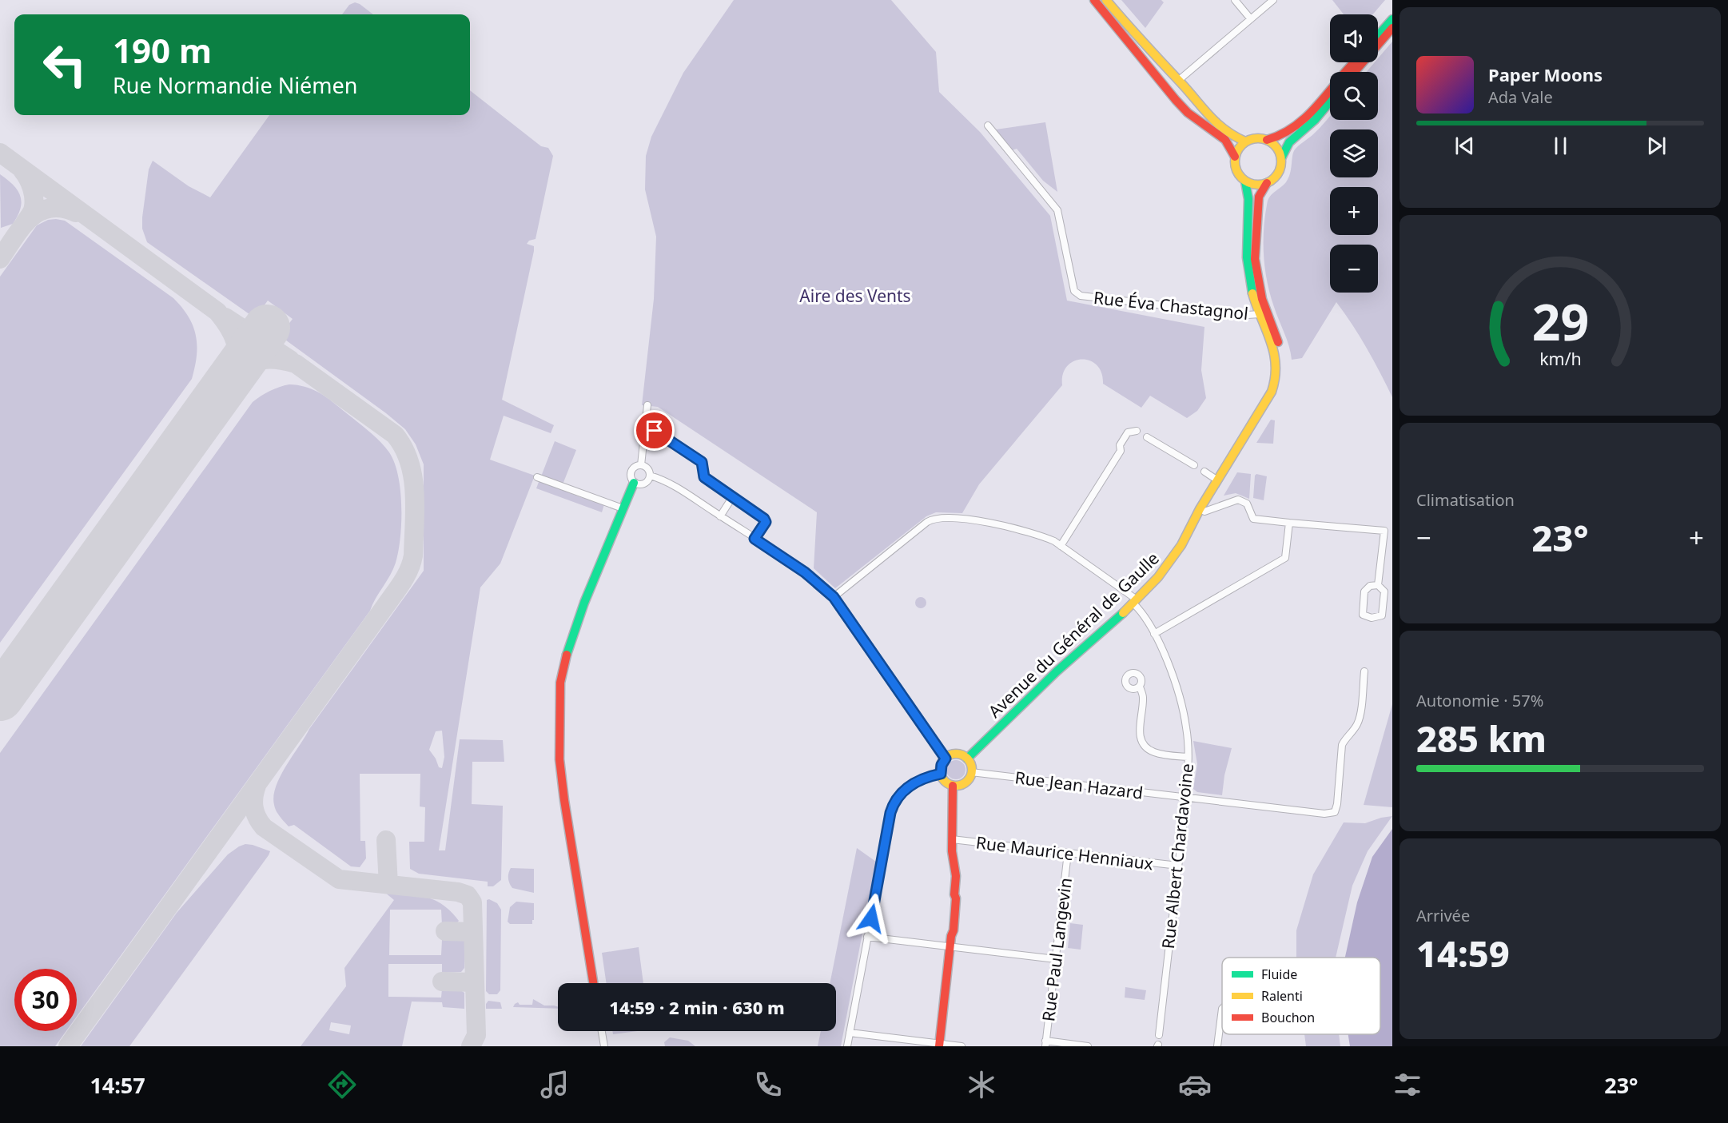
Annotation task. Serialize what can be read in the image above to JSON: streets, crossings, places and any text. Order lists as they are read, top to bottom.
{
  "streets": {
    "main road": ["Avenue du Général de Gaulle"],
    "street": [
      "Rue Éva Chastagnol",
      "Rue Jean Hazard",
      "Rue Maurice Henniaux",
      "Rue Albert Chardavoine",
      "Rue Paul Langevin"
    ]
  },
  "crossings": [
    ["Rue Éva Chastagnol", "Avenue du Général de Gaulle"],
    ["Avenue du Général de Gaulle", "Rue Jean Hazard"],
    ["Avenue du Général de Gaulle", "Rue Albert Chardavoine"],
    ["Rue Jean Hazard", "Rue Albert Chardavoine"],
    ["Rue Maurice Henniaux", "Rue Albert Chardavoine"],
    ["Rue Maurice Henniaux", "Rue Paul Langevin"]
  ],
  "parks": ["Aire des Vents"],
  "legend": ["Fluide", "Ralenti", "Bouchon"],
  "page": {
    "map_buttons": ["+", "−"],
    "turn": ["190 m", "Rue Normandie Niémen"],
    "song": ["Paper Moons", "Ada Vale"],
    "tile": [
      "Climatisation",
      ["Autonomie · 57%", "285 km"],
      ["Arrivée", "14:59"]
    ],
    "heat": ["−", "23°", "+"],
    "limit": "30",
    "trip": "14:59 · 2 min · 630 m",
    "tabs": ["14:57", "23°"],
    "gauge": ["29", "km/h"]
  }
}
